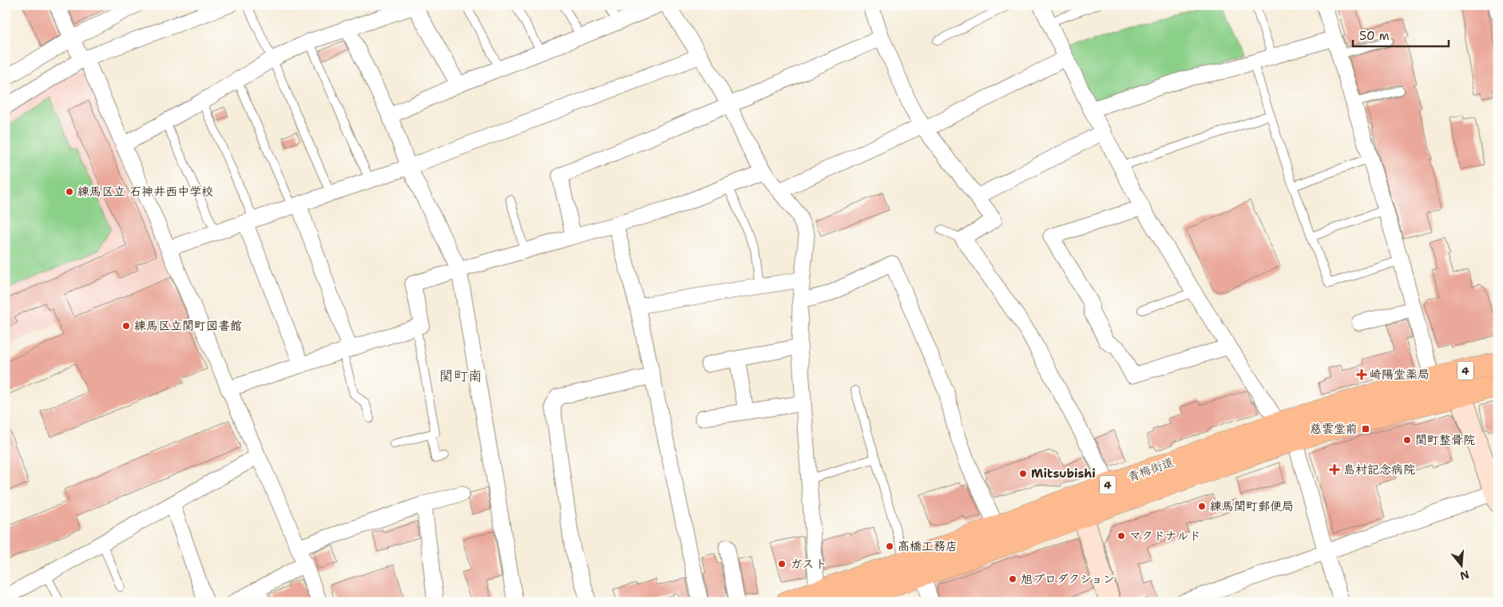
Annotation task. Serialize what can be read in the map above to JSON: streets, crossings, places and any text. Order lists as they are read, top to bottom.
{
  "streets": {
    "main road": ["4", "青梅街道"]
  },
  "districts": ["関町南"],
  "places": {
    "other": [
      "練馬区立 石神井西中学校",
      "練馬区立関町図書館",
      "関町整骨院",
      "Mitsubishi",
      "練馬関町郵便局",
      "マクドナルド",
      "髙橋工務店",
      "ガスト",
      "旭プロダクション"
    ],
    "health": ["崎陽堂薬局", "島村記念病院"],
    "transit": ["慈雲堂前"]
  },
  "scale_bar": "50 m",
  "north": "bottom"
}
